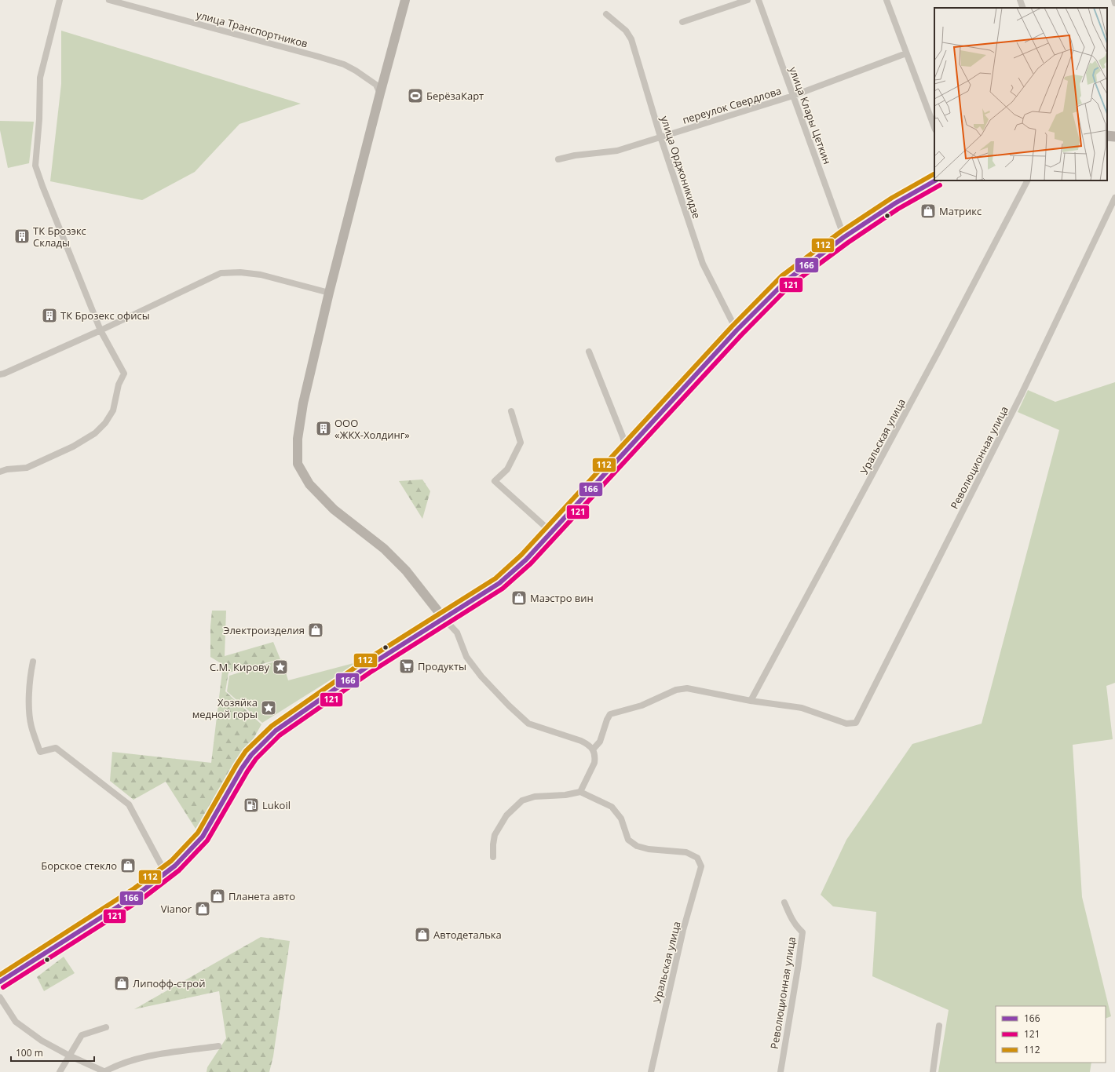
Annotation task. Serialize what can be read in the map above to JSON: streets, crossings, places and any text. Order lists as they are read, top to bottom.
{
  "streets": {
    "street": [
      "улица Транспортников",
      "переулок Свердлова",
      "улица Клары Цеткин",
      "улица Орджоникидзе",
      "Уральская улица",
      "Революционная улица"
    ]
  },
  "crossings": [
    ["переулок Свердлова", "улица Клары Цеткин"],
    ["переулок Свердлова", "улица Орджоникидзе"],
    ["Уральская улица", "Революционная улица"]
  ],
  "places": {
    "sports": ["БерёзаКарт"],
    "shop": [
      "Матрикс",
      "Маэстро вин",
      "Электроизделия",
      "Борское стекло",
      "Планета авто",
      "Vianor",
      "Автодеталька",
      "Липофф-строй"
    ],
    "building": ["ТК Брозэкс Склады", "ТК Брозекс офисы", "ООО «ЖКХ-Холдинг»"],
    "supermarket": ["Продукты"],
    "place": ["С.М. Кирову", "Хозяйка медной горы"],
    "fuel station": ["Lukoil"]
  },
  "lines": ["transit line 112", "transit line 166", "transit line 121"],
  "legend": ["166", "121", "112"],
  "scale_bar": "100 m"
}
